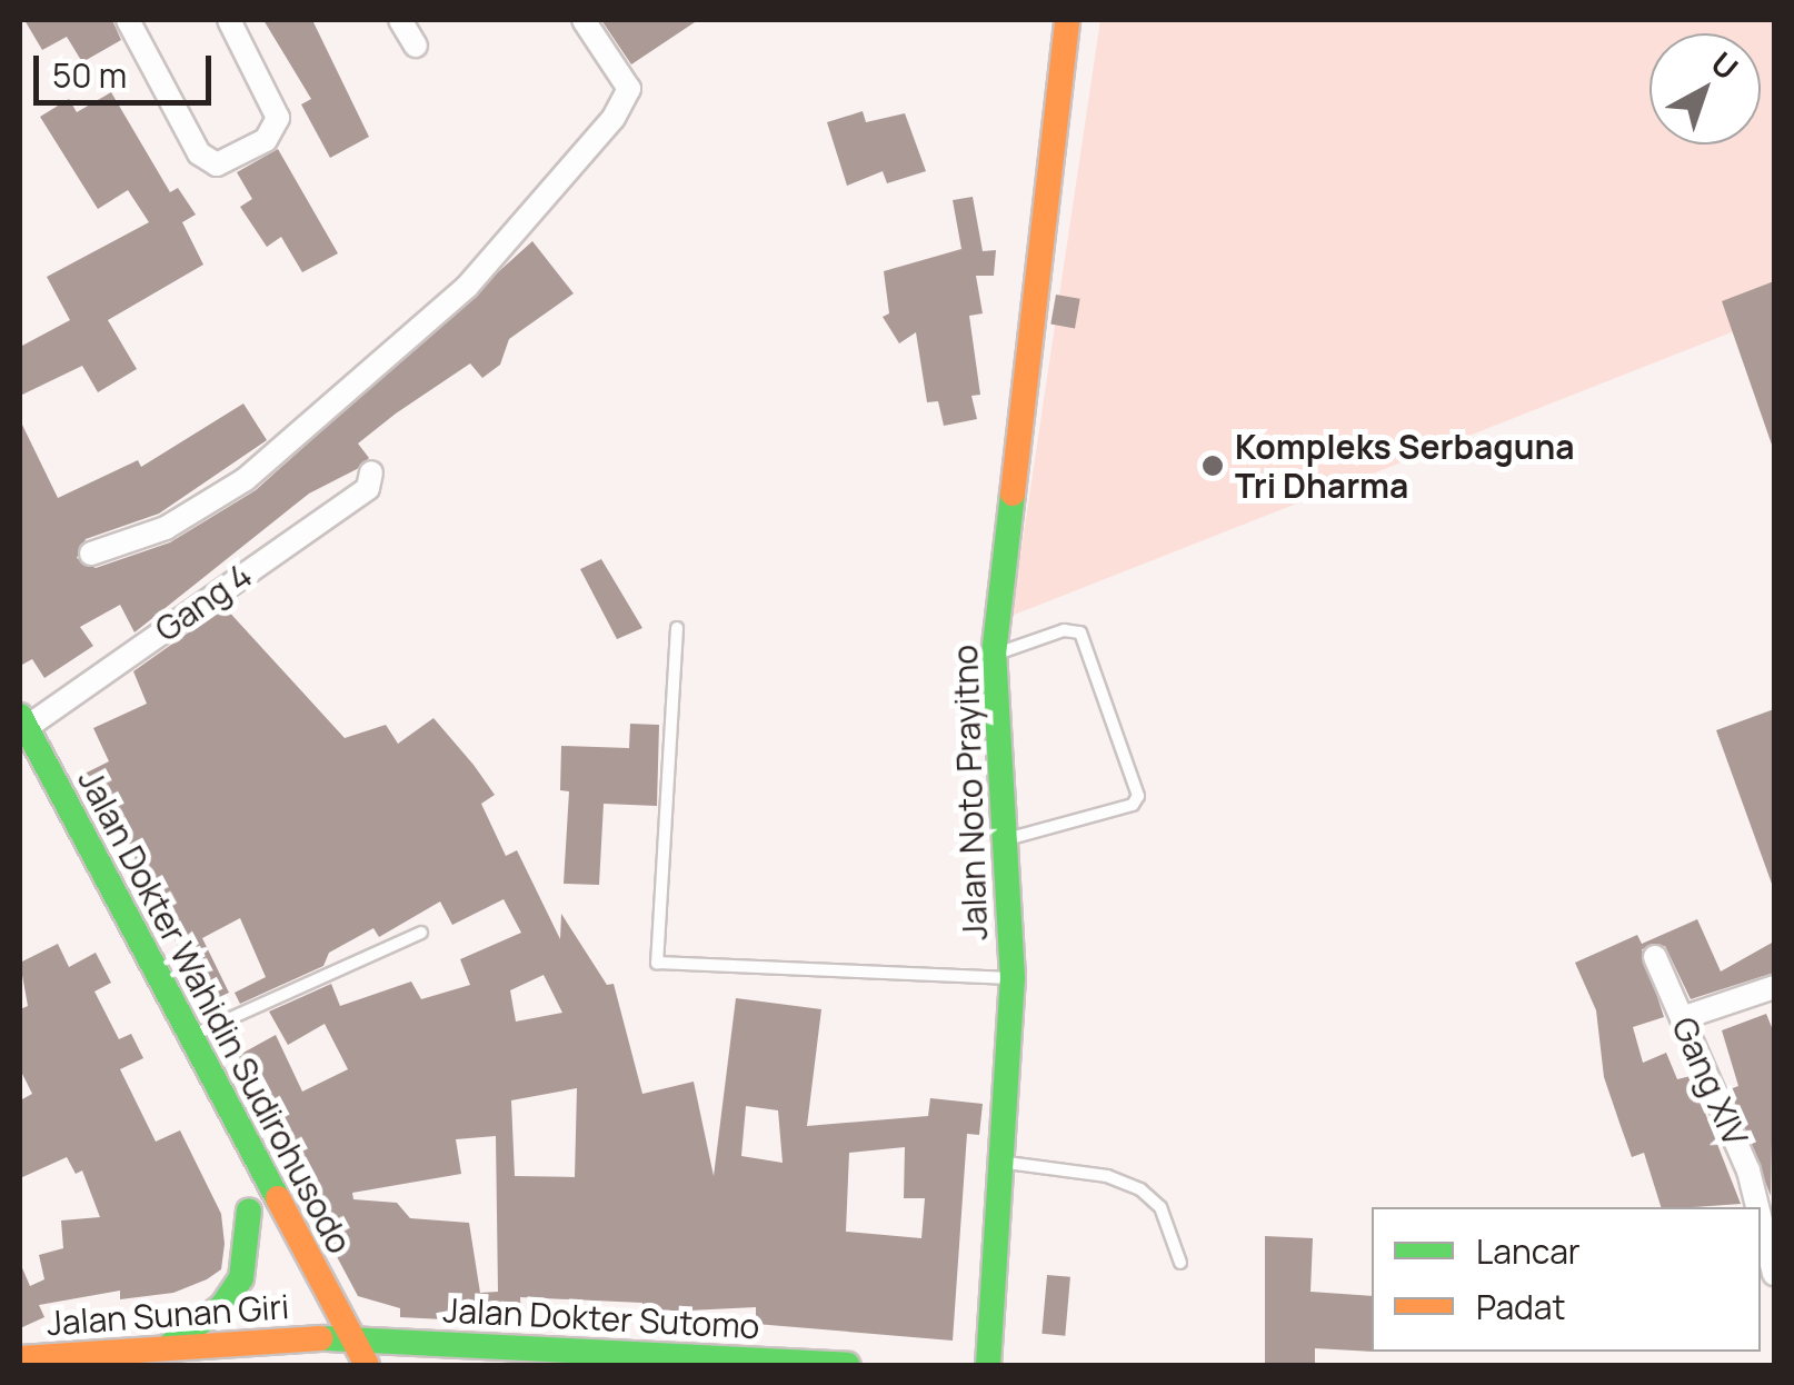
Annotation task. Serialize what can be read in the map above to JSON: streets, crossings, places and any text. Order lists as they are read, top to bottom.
{
  "streets": {
    "main road": [
      "Jalan Noto Prayitno",
      "Jalan Dokter Wahidin Sudirohusodo",
      "Jalan Sunan Giri",
      "Jalan Dokter Sutomo"
    ],
    "street": ["Gang 4", "Gang XIV"]
  },
  "crossings": [
    ["Gang 4", "Jalan Dokter Wahidin Sudirohusodo"],
    ["Jalan Dokter Wahidin Sudirohusodo", "Jalan Sunan Giri"],
    ["Jalan Dokter Wahidin Sudirohusodo", "Jalan Dokter Sutomo"],
    ["Jalan Sunan Giri", "Jalan Dokter Sutomo"]
  ],
  "places": ["Kompleks Serbaguna Tri Dharma"],
  "legend": ["Lancar", "Padat"],
  "scale_bar": "50 m",
  "north": "top right"
}
